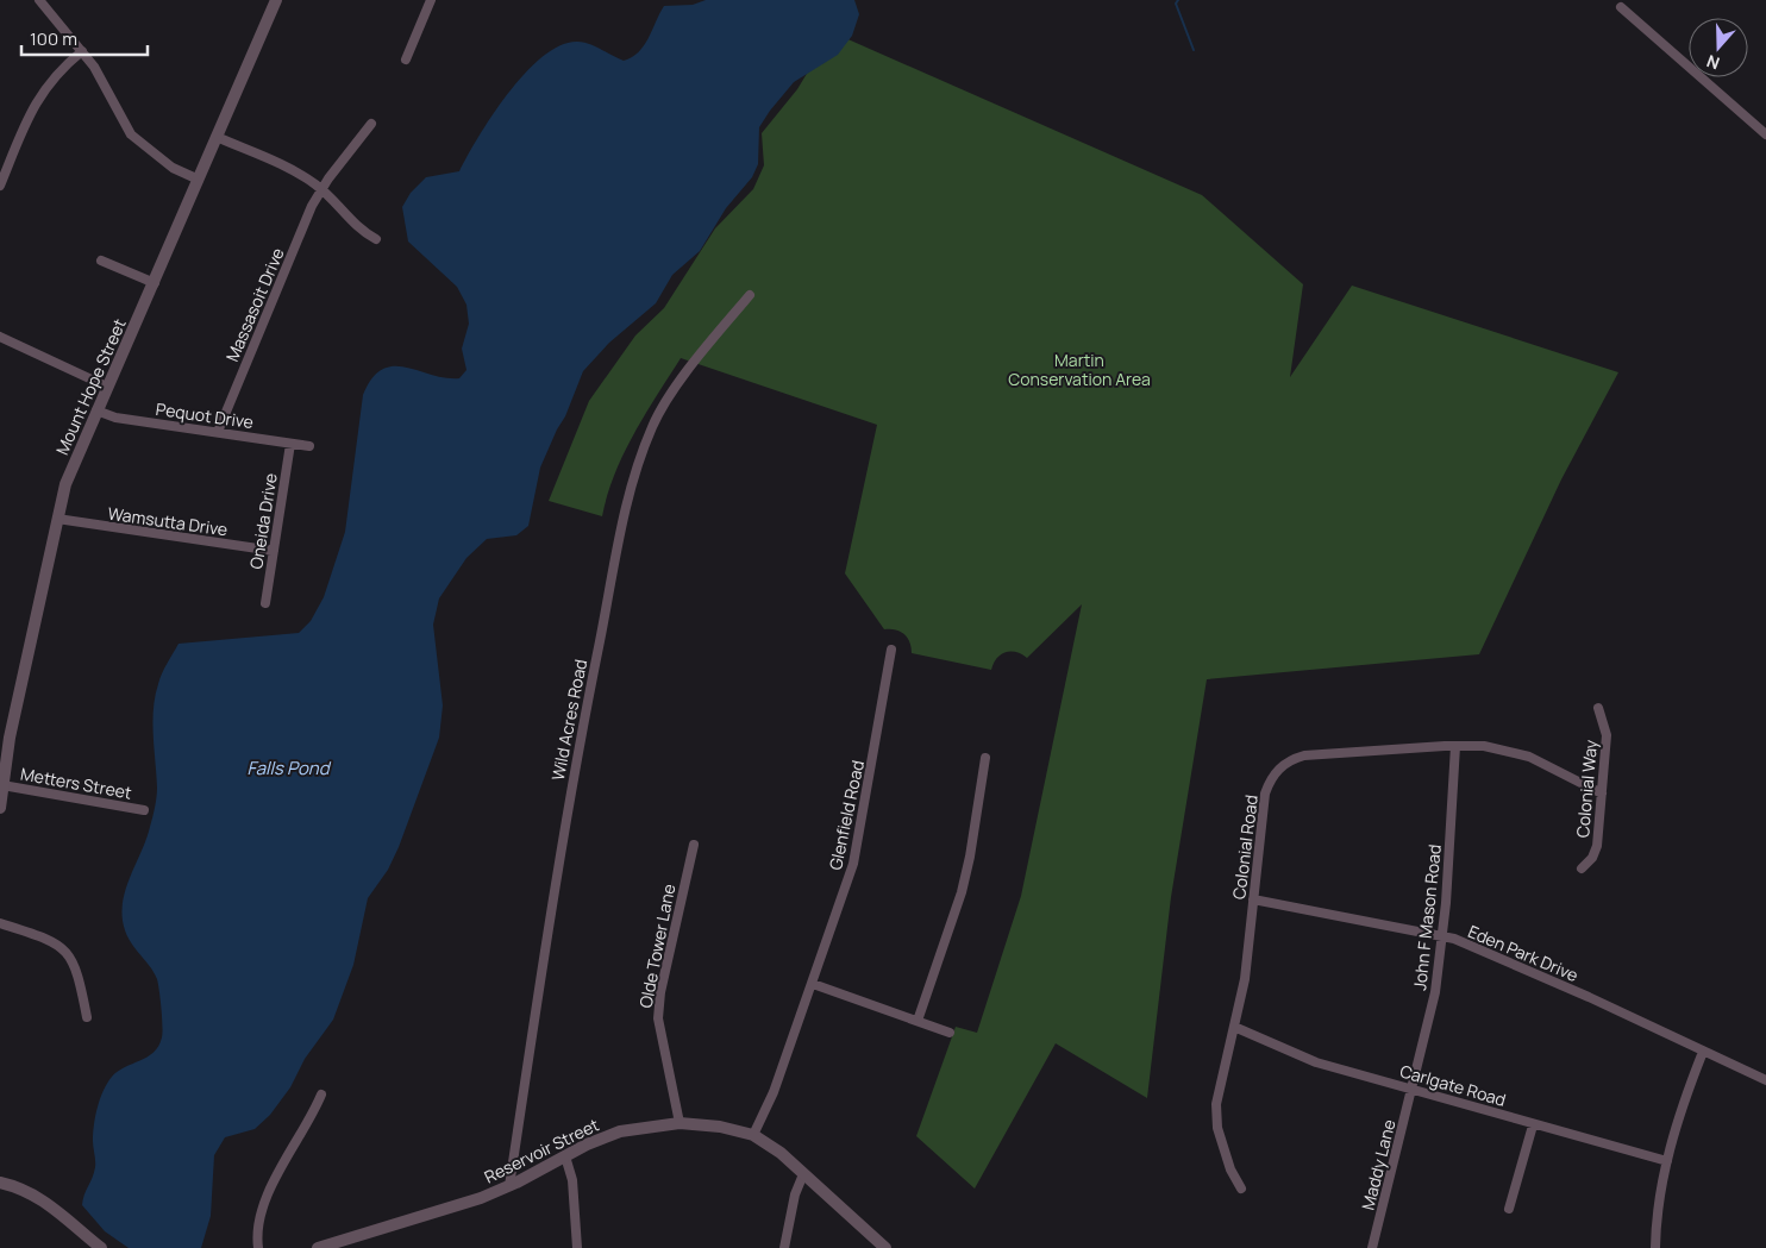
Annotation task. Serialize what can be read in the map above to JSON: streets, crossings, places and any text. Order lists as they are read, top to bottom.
{
  "streets": {
    "street": [
      "Massasoit Drive",
      "Mount Hope Street",
      "Pequot Drive",
      "Wamsutta Drive",
      "Oneida Drive",
      "Wild Acres Road",
      "Metters Street",
      "Colonial Way",
      "Glenfield Road",
      "Colonial Road",
      "John F Mason Road",
      "Olde Tower Lane",
      "Eden Park Drive",
      "Carlgate Road",
      "Reservoir Street",
      "Maddy Lane"
    ]
  },
  "crossings": [
    ["Massasoit Drive", "Pequot Drive"],
    ["Mount Hope Street", "Pequot Drive"],
    ["Mount Hope Street", "Wamsutta Drive"],
    ["Mount Hope Street", "Metters Street"],
    ["Pequot Drive", "Oneida Drive"],
    ["Wamsutta Drive", "Oneida Drive"],
    ["Wild Acres Road", "Reservoir Street"],
    ["Colonial Way", "Colonial Road"],
    ["Glenfield Road", "Reservoir Street"],
    ["Colonial Road", "John F Mason Road"],
    ["Colonial Road", "Eden Park Drive"],
    ["Colonial Road", "Carlgate Road"],
    ["John F Mason Road", "Eden Park Drive"],
    ["John F Mason Road", "Carlgate Road"],
    ["John F Mason Road", "Maddy Lane"],
    ["Olde Tower Lane", "Reservoir Street"],
    ["Carlgate Road", "Maddy Lane"]
  ],
  "water": ["Falls Pond"],
  "parks": ["Martin Conservation Area"],
  "scale_bar": "100 m",
  "north": "bottom"
}
